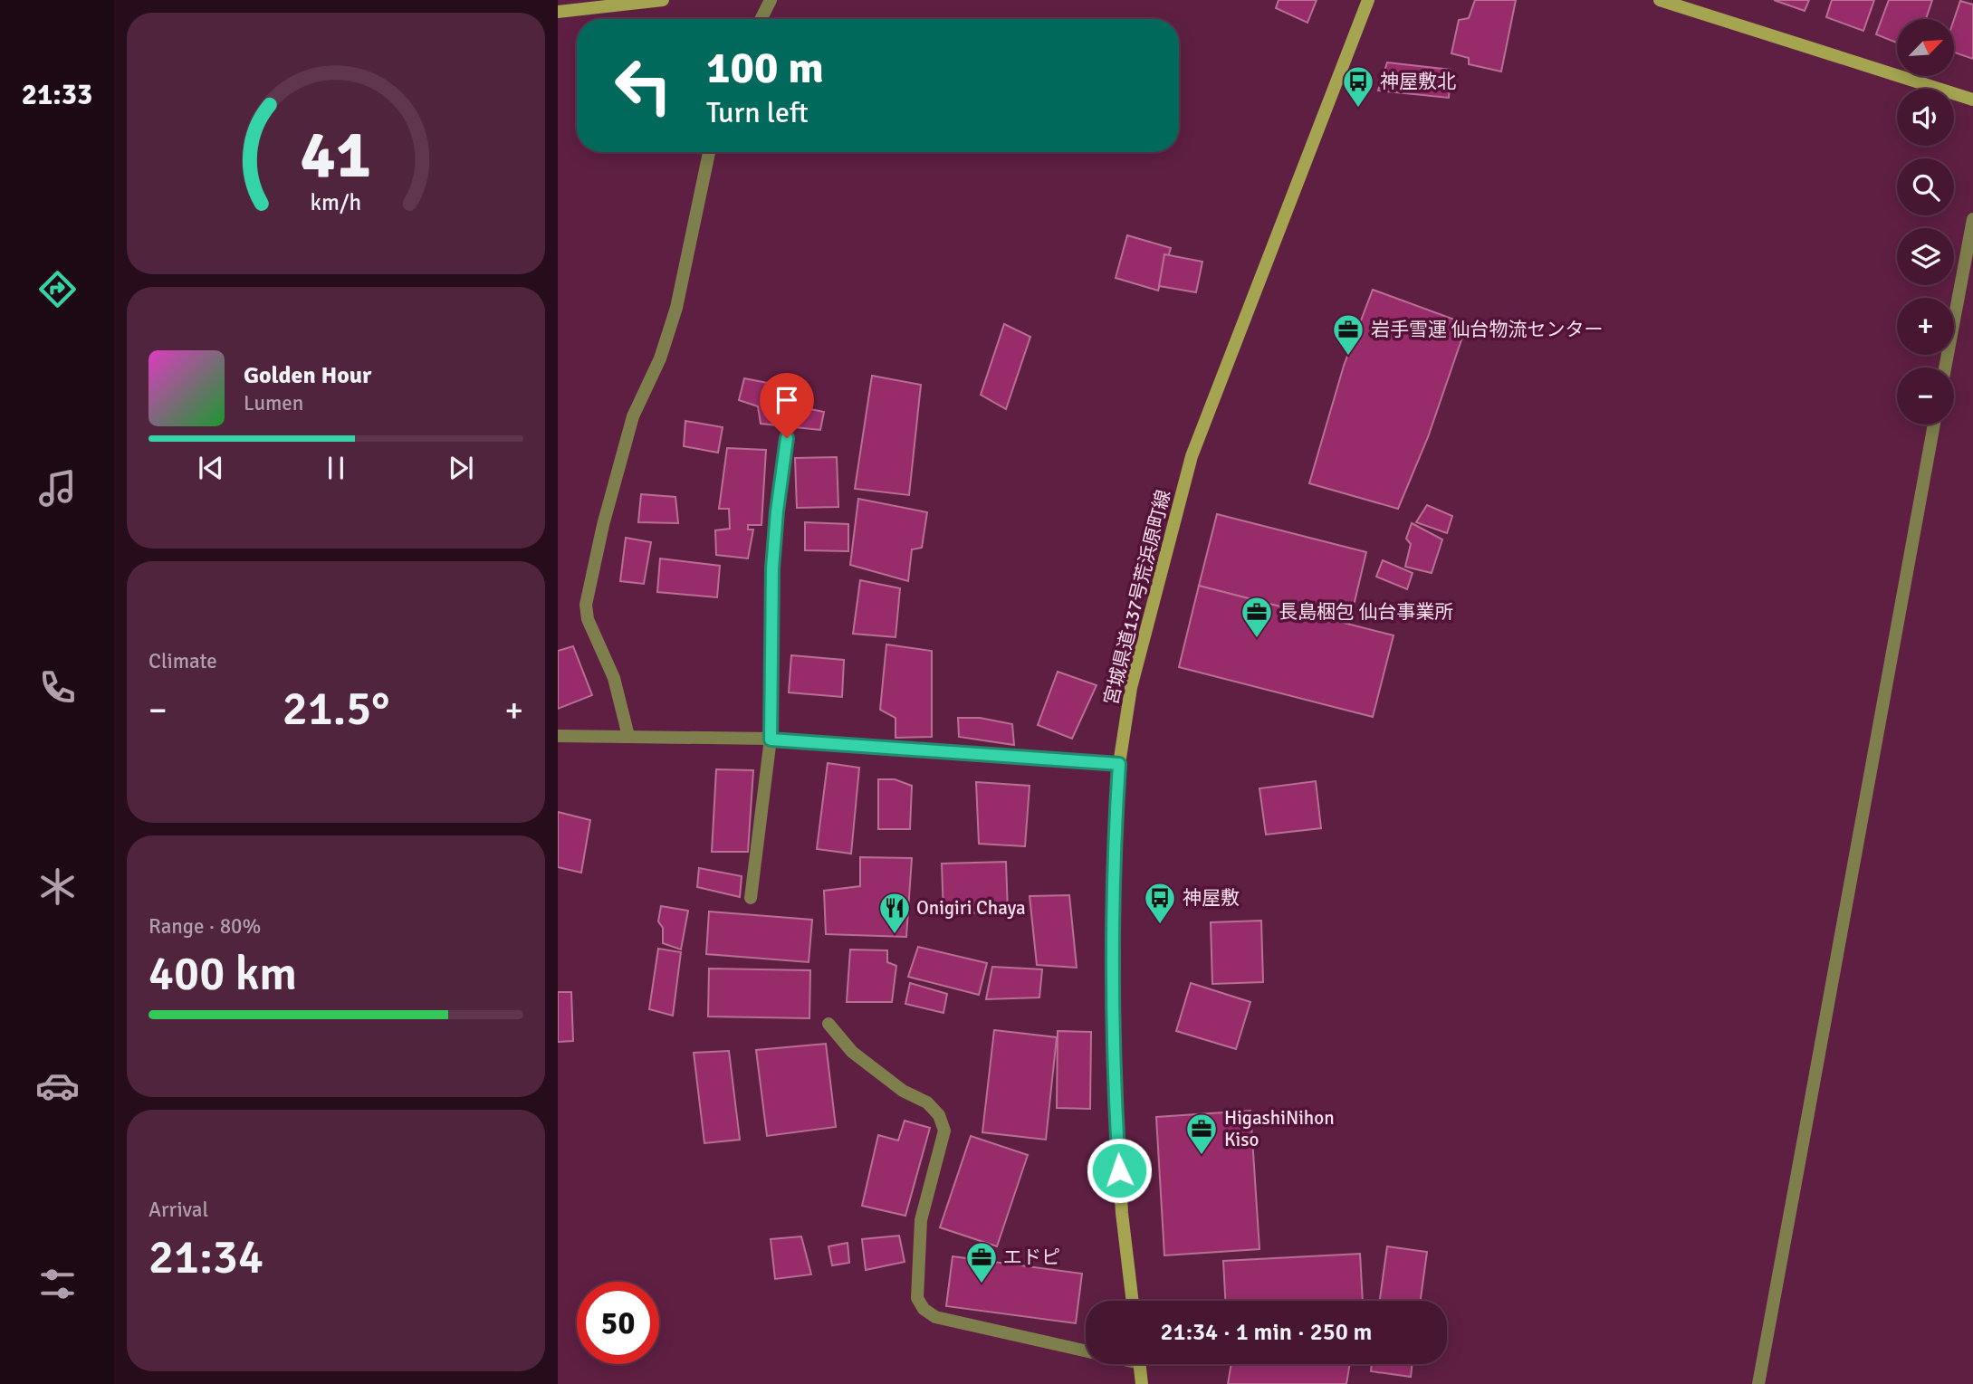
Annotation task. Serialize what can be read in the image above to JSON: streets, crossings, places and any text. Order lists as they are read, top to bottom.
{
  "streets": {
    "main road": ["宮城県道137号荒浜原町線"]
  },
  "places": {
    "bus stop": ["神屋敷北", "神屋敷"],
    "office": [
      "岩手雪運 仙台物流センター",
      "長島梱包 仙台事業所",
      "HigashiNihon Kiso",
      "エドピ"
    ],
    "restaurant": ["Onigiri Chaya"]
  },
  "north": "top right",
  "page": {
    "tabs": "21:33",
    "map_buttons": ["+", "−"],
    "turn": ["100 m", "Turn left"],
    "song": ["Golden Hour", "Lumen"],
    "tile": [
      "Climate",
      ["Range · 80%", "400 km"],
      ["Arrival", "21:34"]
    ],
    "heat": ["−", "21.5°", "+"],
    "limit": "50",
    "trip": "21:34 · 1 min · 250 m",
    "gauge": ["41", "km/h"]
  }
}
